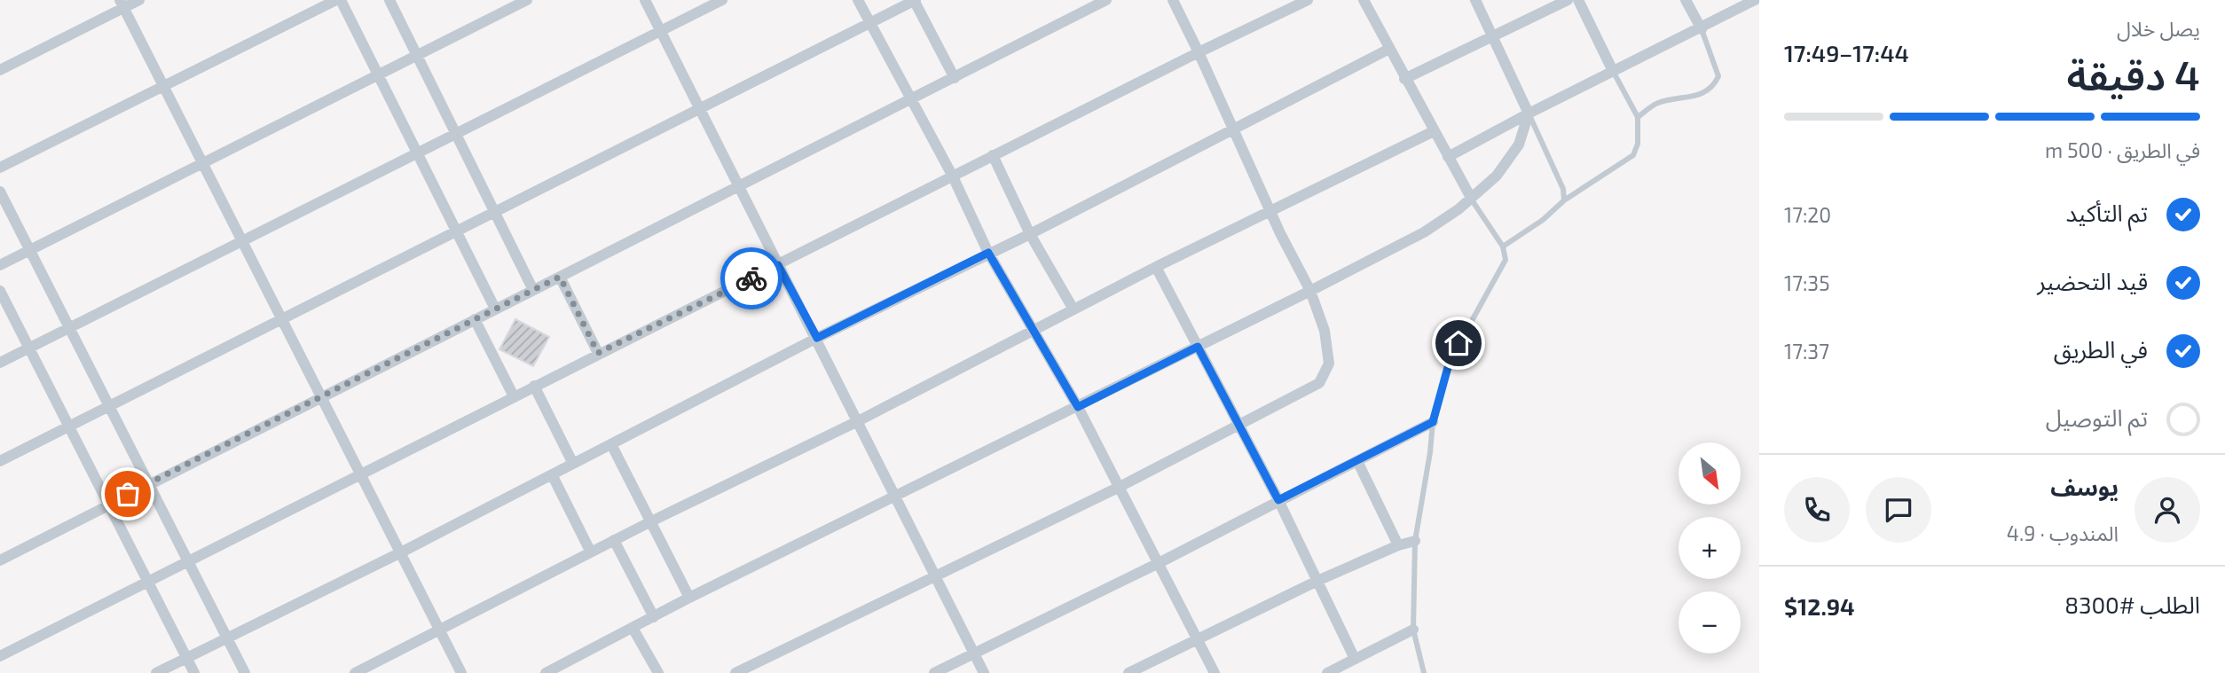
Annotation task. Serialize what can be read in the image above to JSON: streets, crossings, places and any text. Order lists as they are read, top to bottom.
{
  "north": "bottom right",
  "page": {
    "heading": ["4 دقيقة", "يصل خلال", "17:44–17:49"],
    "panel": [
      "يوسف",
      "المندوب · 4.9",
      "الطلب #8300",
      "$12.94"
    ],
    "bar": "في الطريق · 500 m",
    "list": [
      ["تم التأكيد", "17:20"],
      ["قيد التحضير", "17:35"],
      ["في الطريق", "17:37"],
      "تم التوصيل"
    ],
    "map_buttons": ["+", "−"]
  }
}
